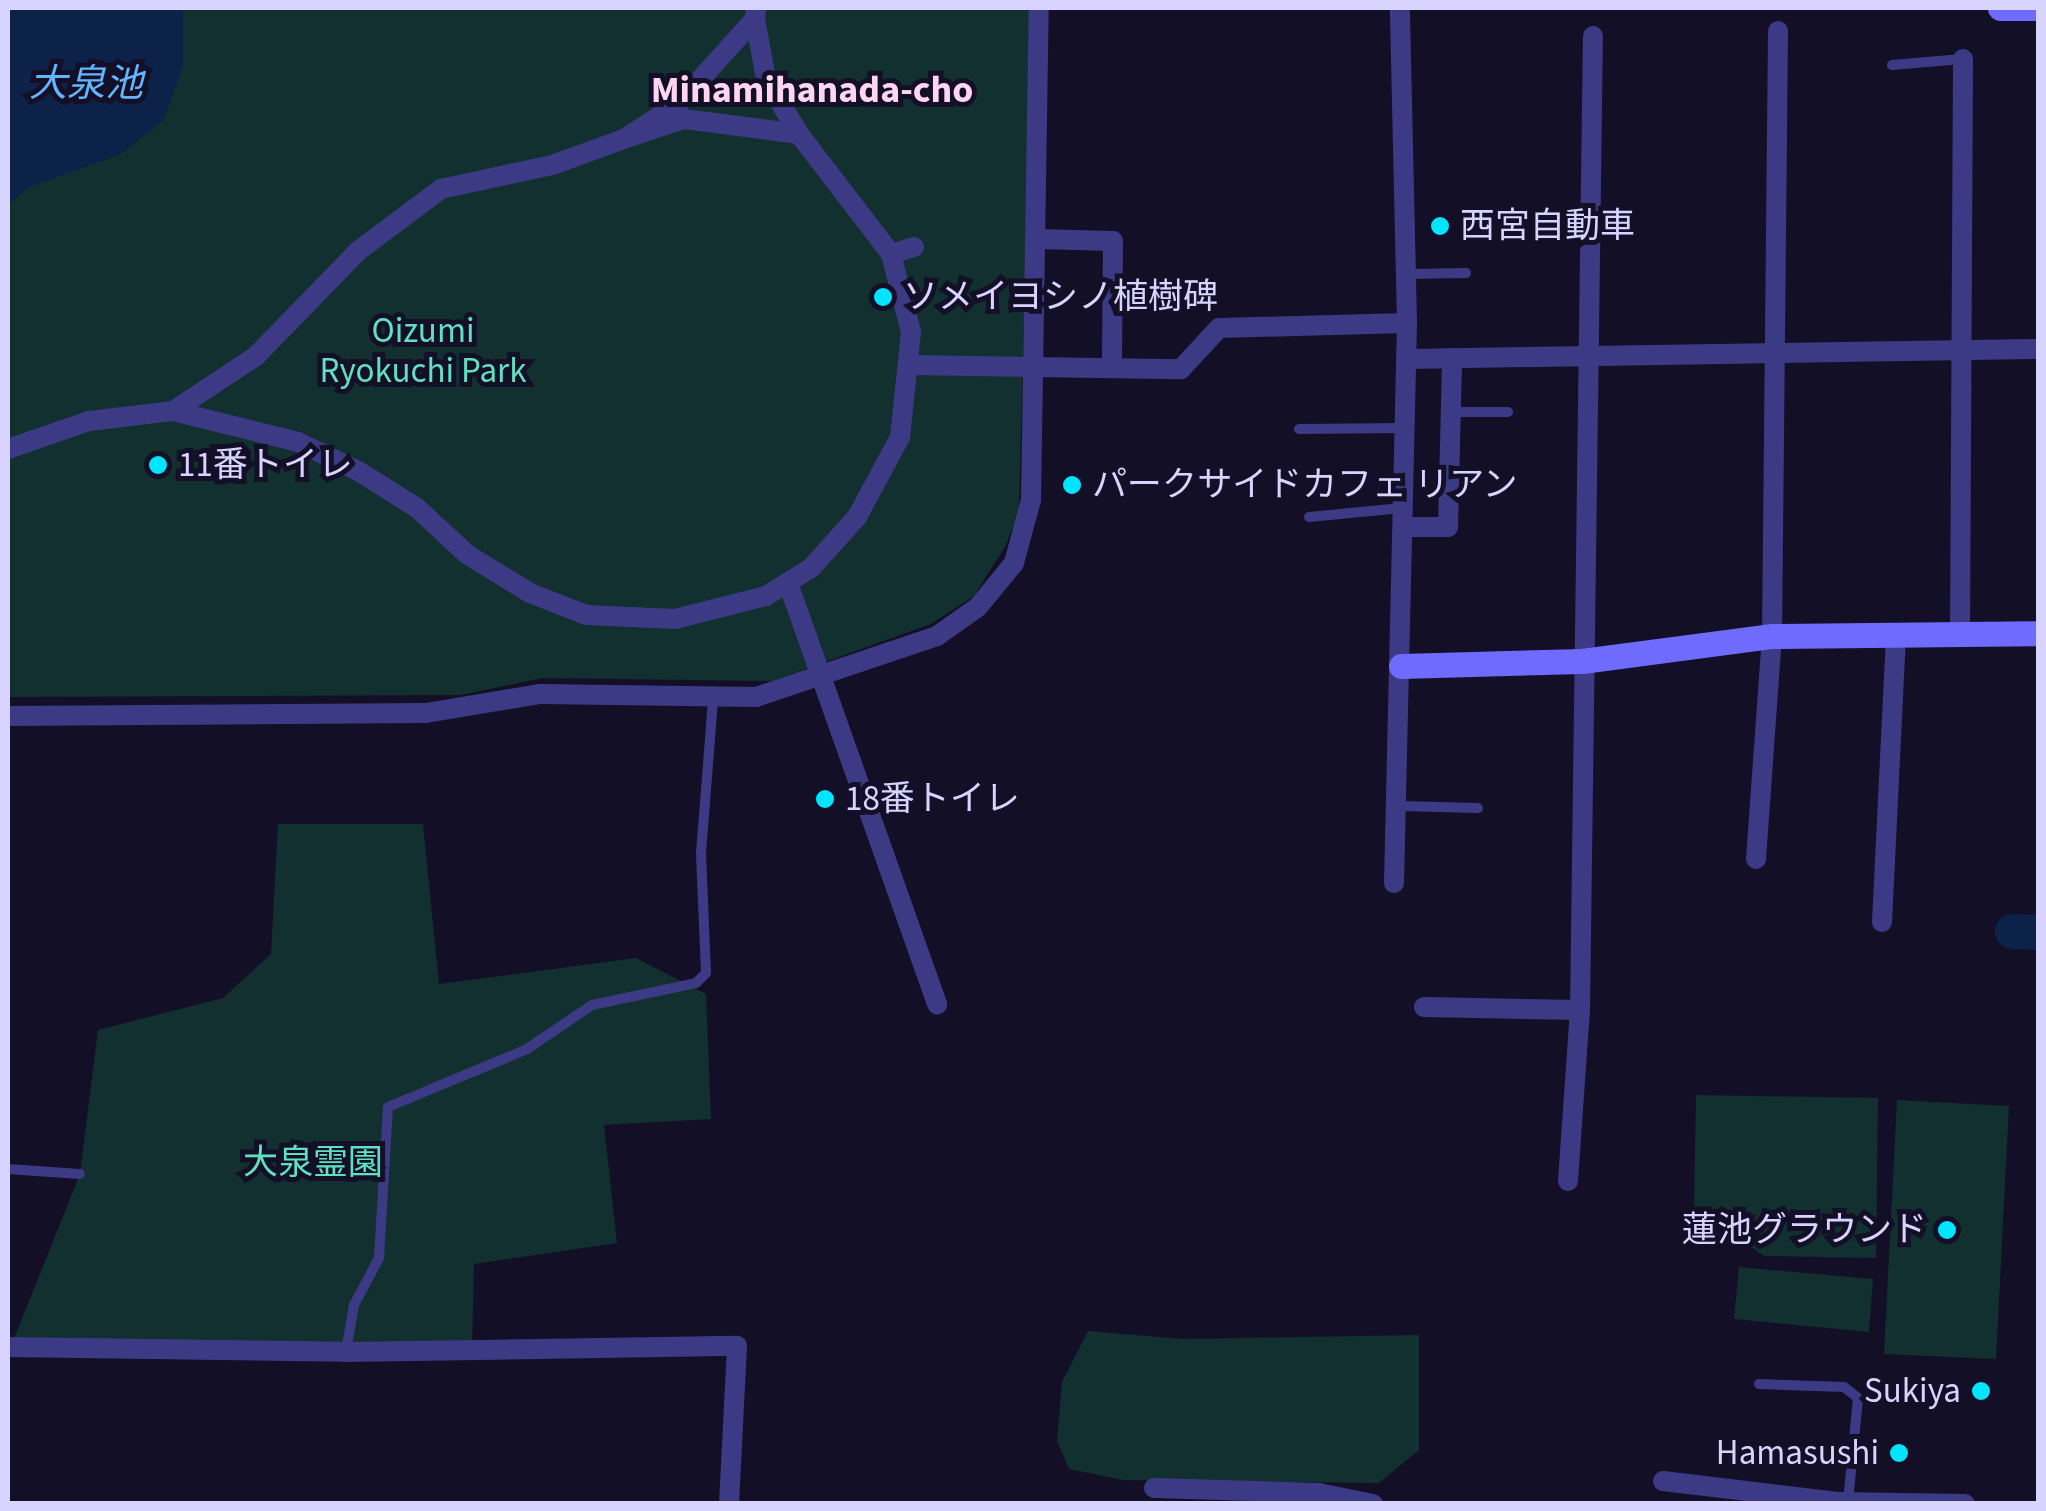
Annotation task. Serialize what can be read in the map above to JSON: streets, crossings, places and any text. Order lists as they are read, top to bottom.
{
  "districts": ["Minamihanada-cho"],
  "water": ["大泉池"],
  "parks": ["Oizumi Ryokuchi Park", "大泉霊園"],
  "places": [
    "西宮自動車",
    "ソメイヨシノ植樹碑",
    "11番トイレ",
    "パークサイドカフェ リアン",
    "18番トイレ",
    "蓮池グラウンド",
    "Sukiya",
    "Hamasushi"
  ]
}
